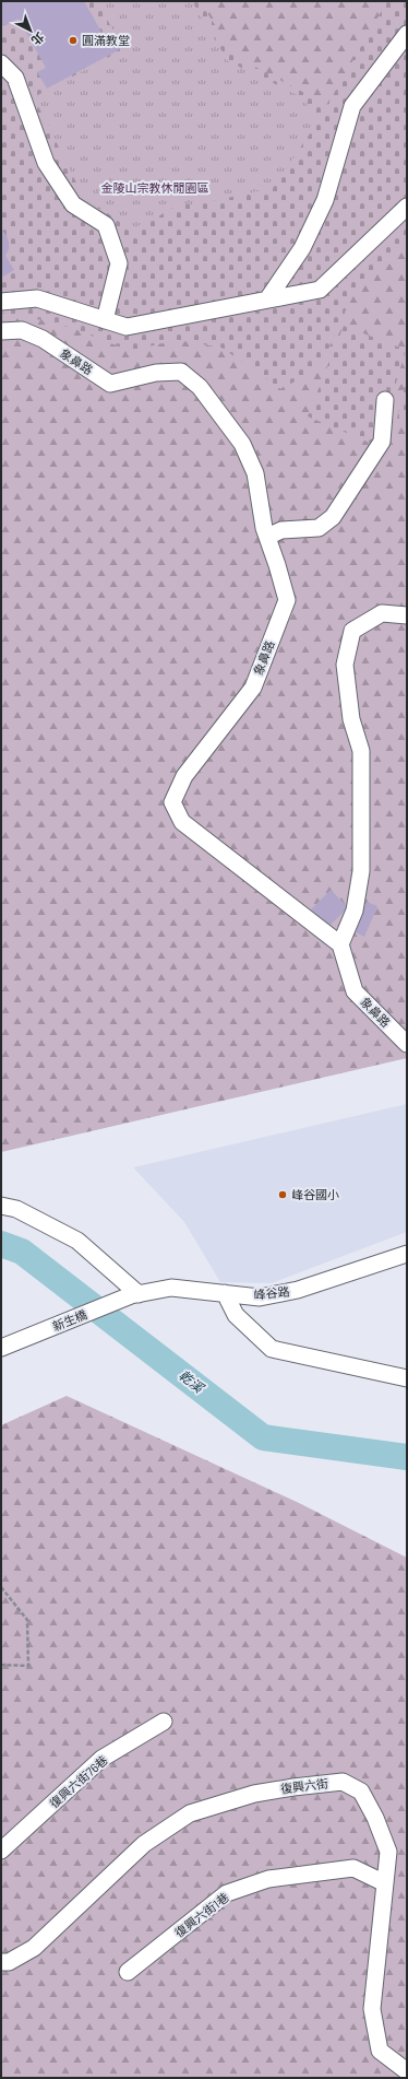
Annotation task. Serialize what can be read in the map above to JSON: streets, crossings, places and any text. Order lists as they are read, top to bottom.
{
  "streets": {
    "street": [
      "象鼻路",
      "峰谷路",
      "新生橋",
      "復興六街76巷",
      "復興六街",
      "復興六街1巷"
    ]
  },
  "crossings": [
    ["峰谷路", "新生橋"],
    ["復興六街", "復興六街1巷"]
  ],
  "water": ["乾溪"],
  "parks": ["金陵山宗教休閒園區"],
  "places": ["圓滿教堂", "峰谷國小"],
  "north": "bottom right"
}
